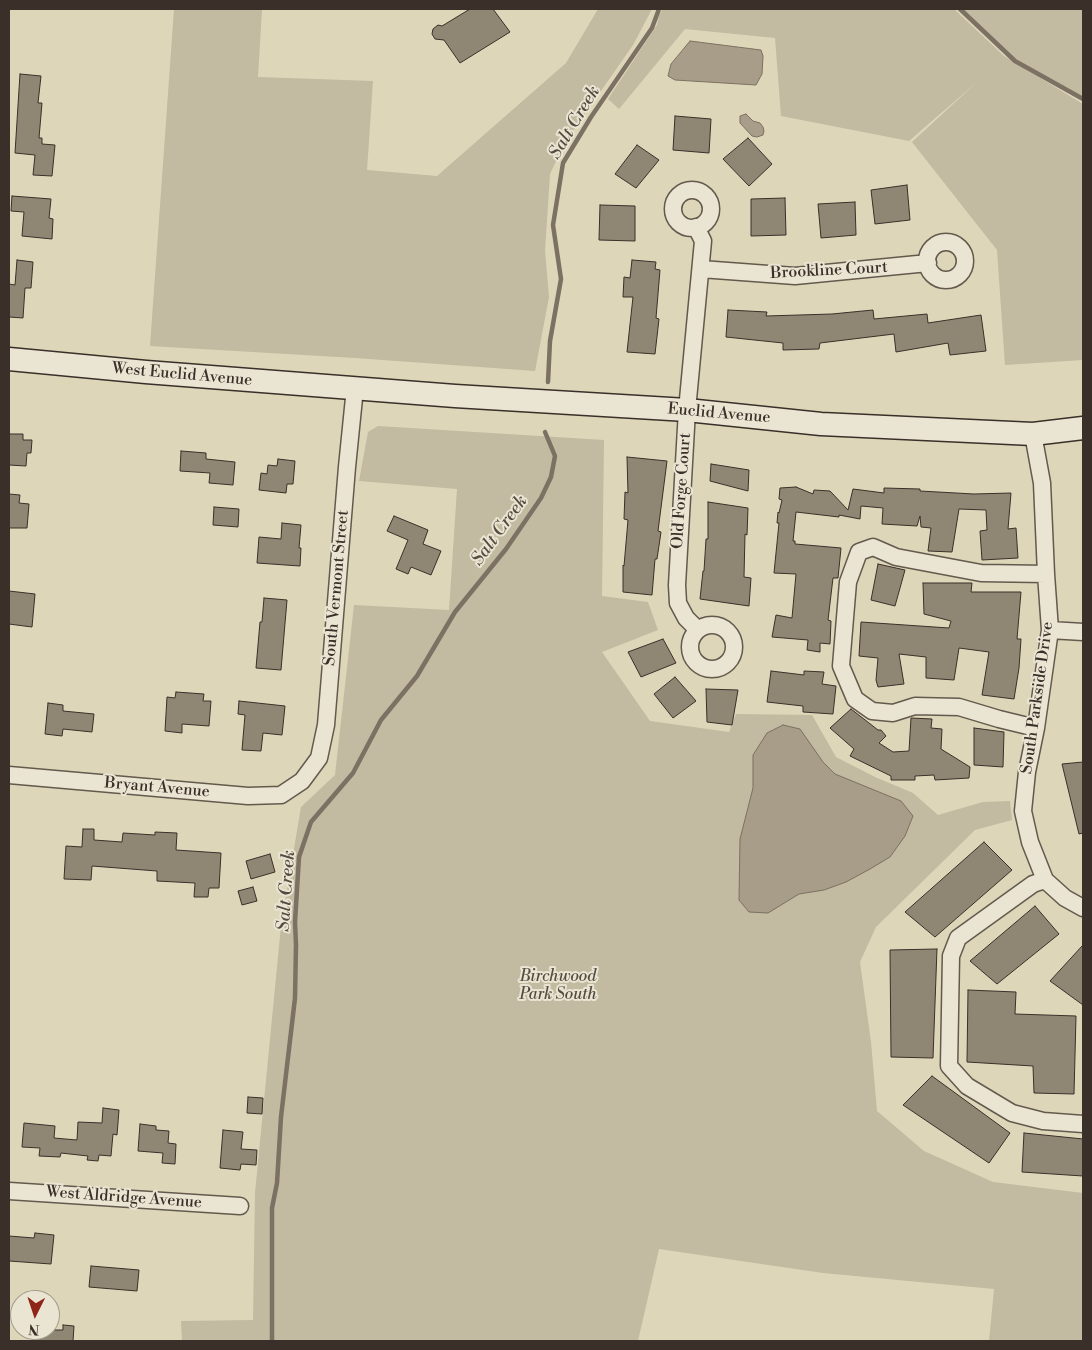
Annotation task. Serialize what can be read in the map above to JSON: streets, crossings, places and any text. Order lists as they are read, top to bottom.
{
  "streets": {
    "main road": ["West Euclid Avenue", "Euclid Avenue"],
    "street": [
      "Brookline Court",
      "Old Forge Court",
      "South Vermont Street",
      "South Parkside Drive",
      "Bryant Avenue",
      "West Aldridge Avenue"
    ]
  },
  "crossings": [
    ["Brookline Court", "Old Forge Court"],
    ["West Euclid Avenue", "Euclid Avenue"],
    ["West Euclid Avenue", "South Vermont Street"],
    ["Euclid Avenue", "Old Forge Court"],
    ["Euclid Avenue", "South Vermont Street"],
    ["Euclid Avenue", "South Parkside Drive"],
    ["South Vermont Street", "Bryant Avenue"]
  ],
  "water": ["Salt Creek"],
  "parks": ["Birchwood Park South"],
  "north": "bottom"
}
